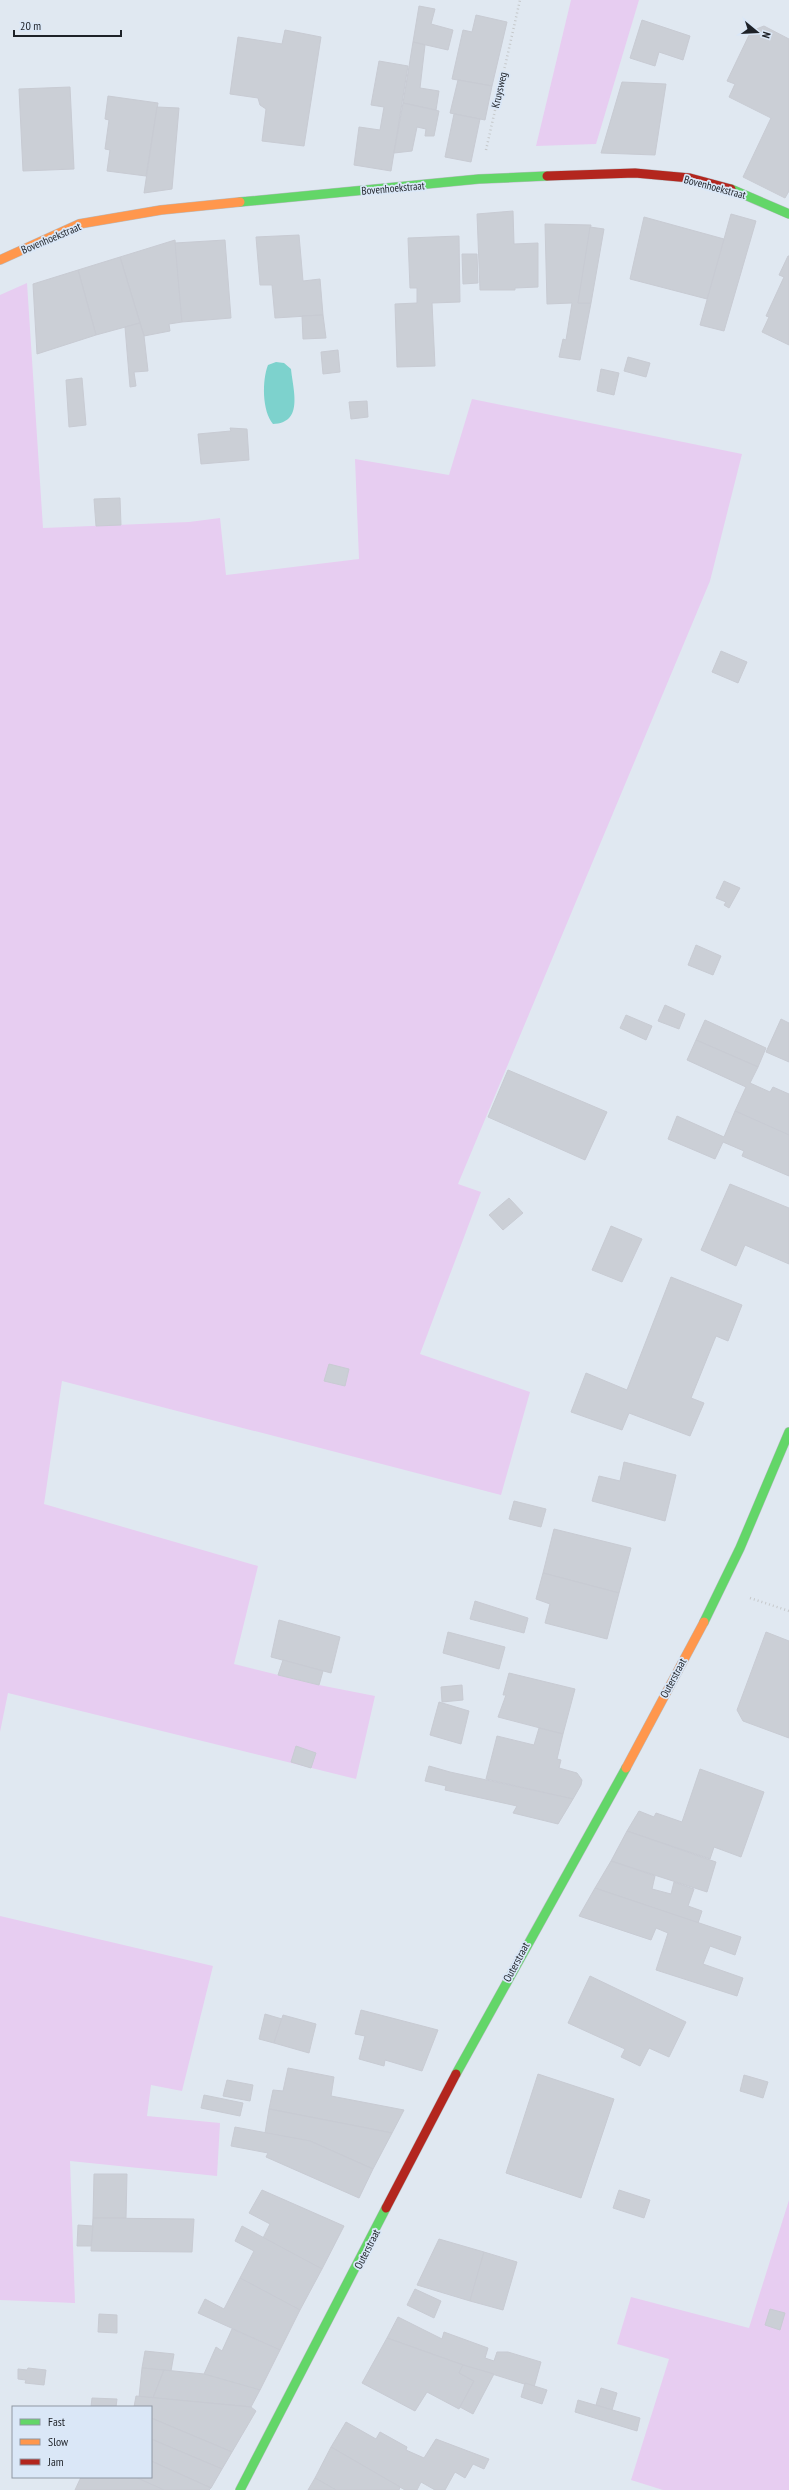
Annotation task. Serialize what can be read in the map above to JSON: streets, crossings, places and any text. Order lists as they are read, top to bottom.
{
  "streets": {
    "street": ["Bovenhoekstraat", "Outerstraat"],
    "path": ["Kruysweg"]
  },
  "crossings": [
    ["Kruysweg", "Bovenhoekstraat"]
  ],
  "legend": ["Fast", "Slow", "Jam"],
  "scale_bar": "20 m",
  "north": "right"
}
